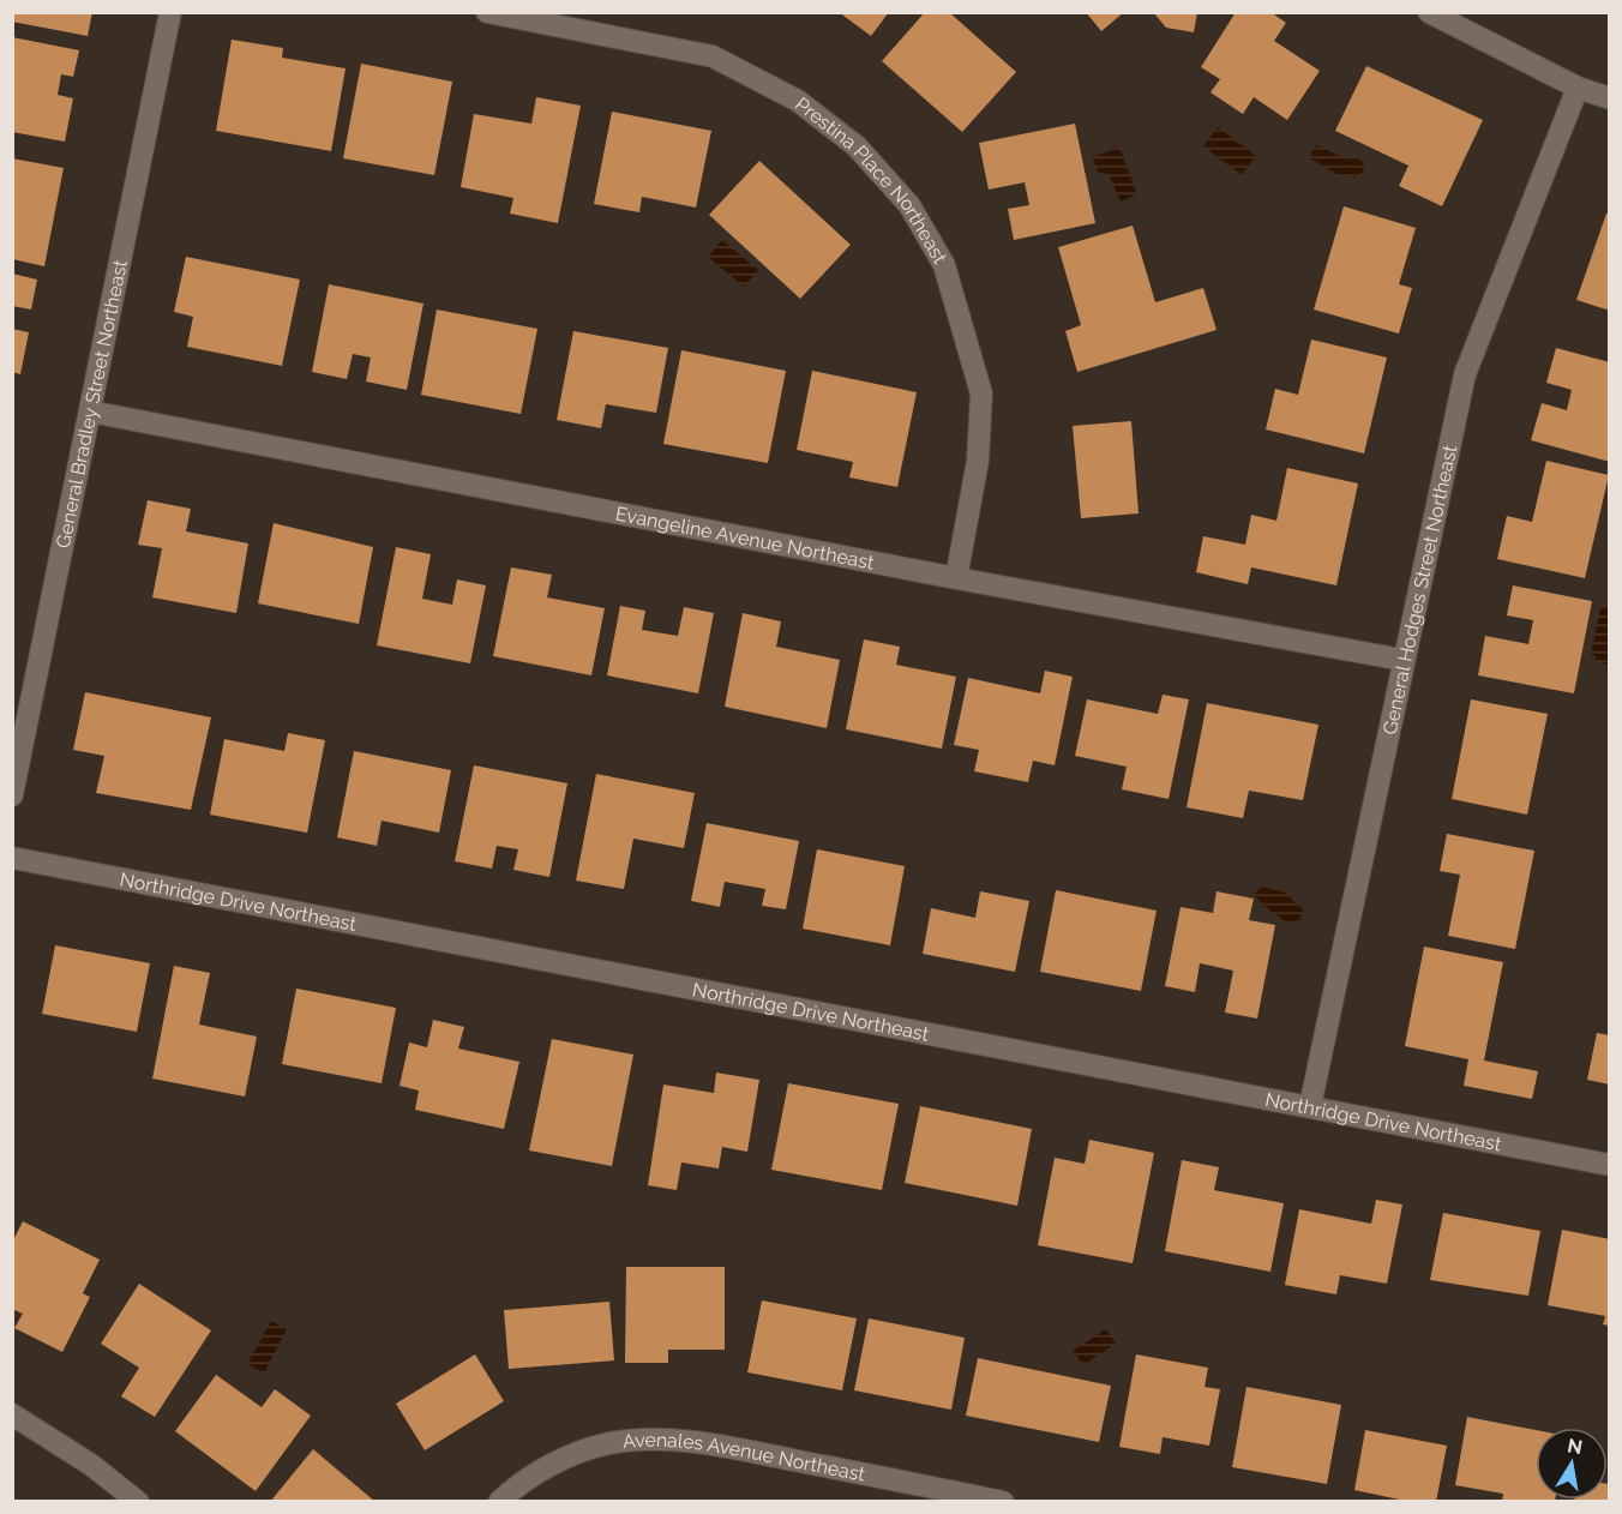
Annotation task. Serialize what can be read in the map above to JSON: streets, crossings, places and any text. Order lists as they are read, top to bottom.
{
  "streets": {
    "street": [
      "Prestina Place Northeast",
      "General Bradley Street Northeast",
      "Evangeline Avenue Northeast",
      "General Hodges Street Northeast",
      "Northridge Drive Northeast",
      "Avenales Avenue Northeast"
    ]
  },
  "crossings": [
    ["Prestina Place Northeast", "Evangeline Avenue Northeast"],
    ["General Bradley Street Northeast", "Evangeline Avenue Northeast"],
    ["Evangeline Avenue Northeast", "General Hodges Street Northeast"],
    ["General Hodges Street Northeast", "Northridge Drive Northeast"]
  ],
  "north": "top"
}
